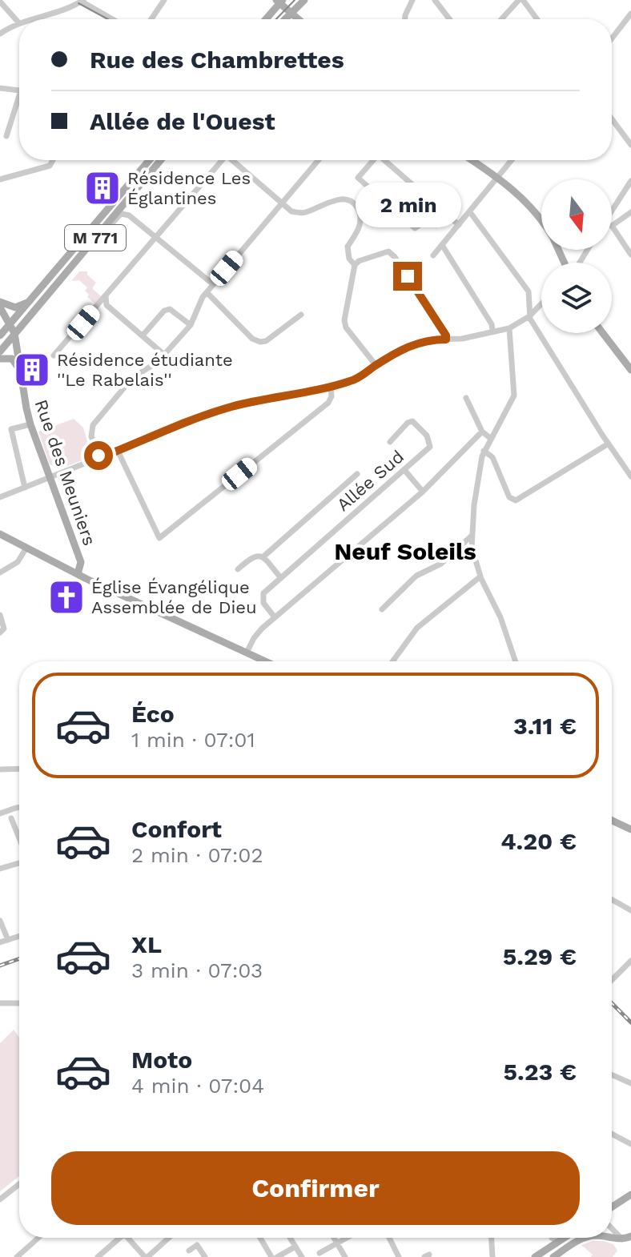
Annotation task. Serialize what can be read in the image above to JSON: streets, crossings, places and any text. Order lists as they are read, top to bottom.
{
  "streets": {
    "main road": ["M 771", "Rue des Meuniers"],
    "street": ["Allée Sud"]
  },
  "crossings": [
    ["M 771", "Rue des Meuniers"]
  ],
  "districts": ["Neuf Soleils"],
  "places": {
    "building": ["Résidence Les Églantines", "Résidence étudiante ''Le Rabelais''"],
    "church": ["Église Évangélique Assemblée de Dieu"]
  },
  "north": "bottom",
  "page": {
    "banner": ["Rue des Chambrettes", "Allée de l'Ouest"],
    "bubble": "2 min",
    "list": [
      {
        "name": "Éco",
        "note": "1 min · 07:01",
        "value": "3.11 €"
      },
      {
        "name": "Confort",
        "note": "2 min · 07:02",
        "value": "4.20 €"
      },
      {
        "name": "XL",
        "note": "3 min · 07:03",
        "value": "5.29 €"
      },
      {
        "name": "Moto",
        "note": "4 min · 07:04",
        "value": "5.23 €"
      }
    ],
    "buttons": "Confirmer"
  }
}
